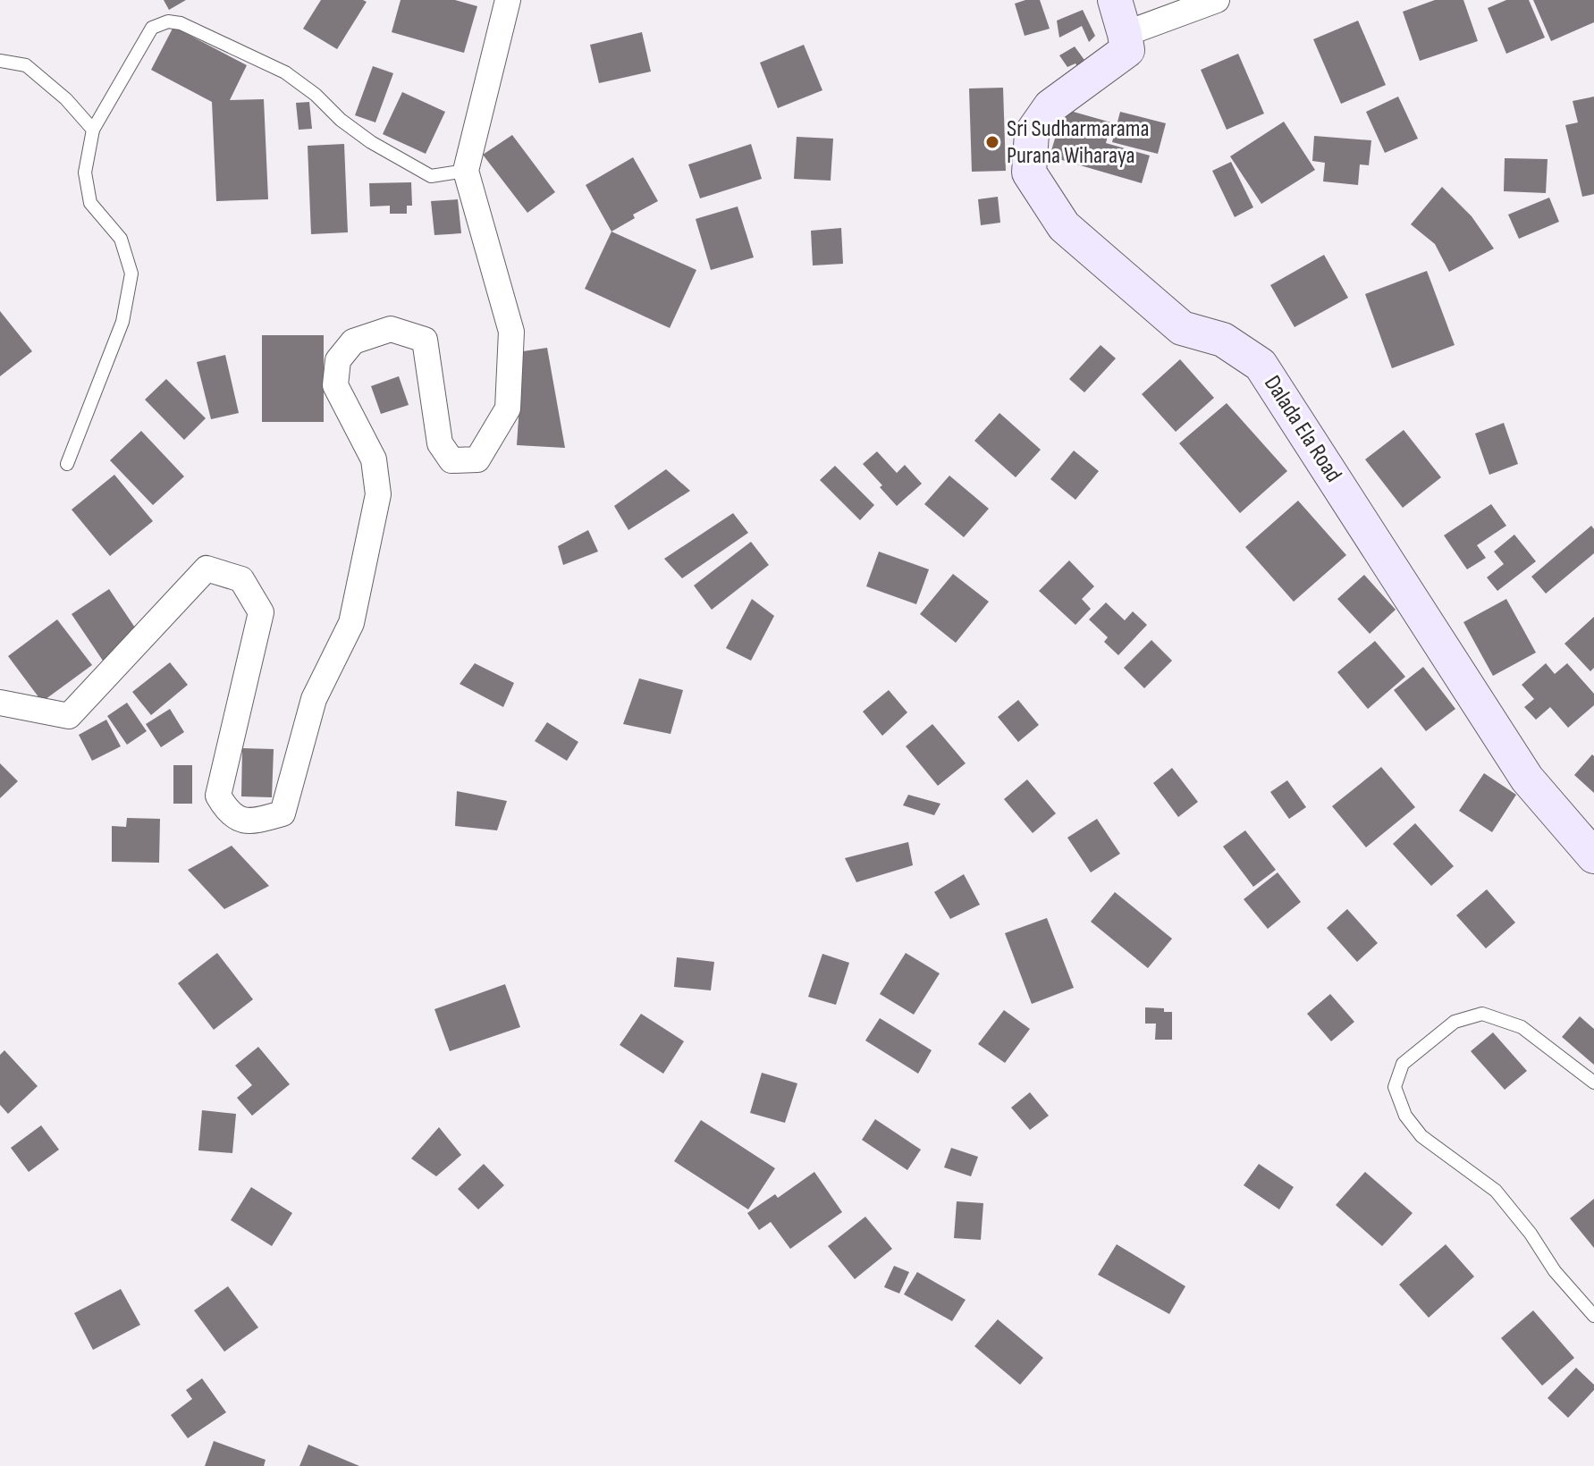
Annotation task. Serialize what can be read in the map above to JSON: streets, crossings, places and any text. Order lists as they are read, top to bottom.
{
  "streets": {
    "street": ["Dalada Ela Road"]
  },
  "places": ["Sri Sudharmarama Purana Wiharaya"]
}
